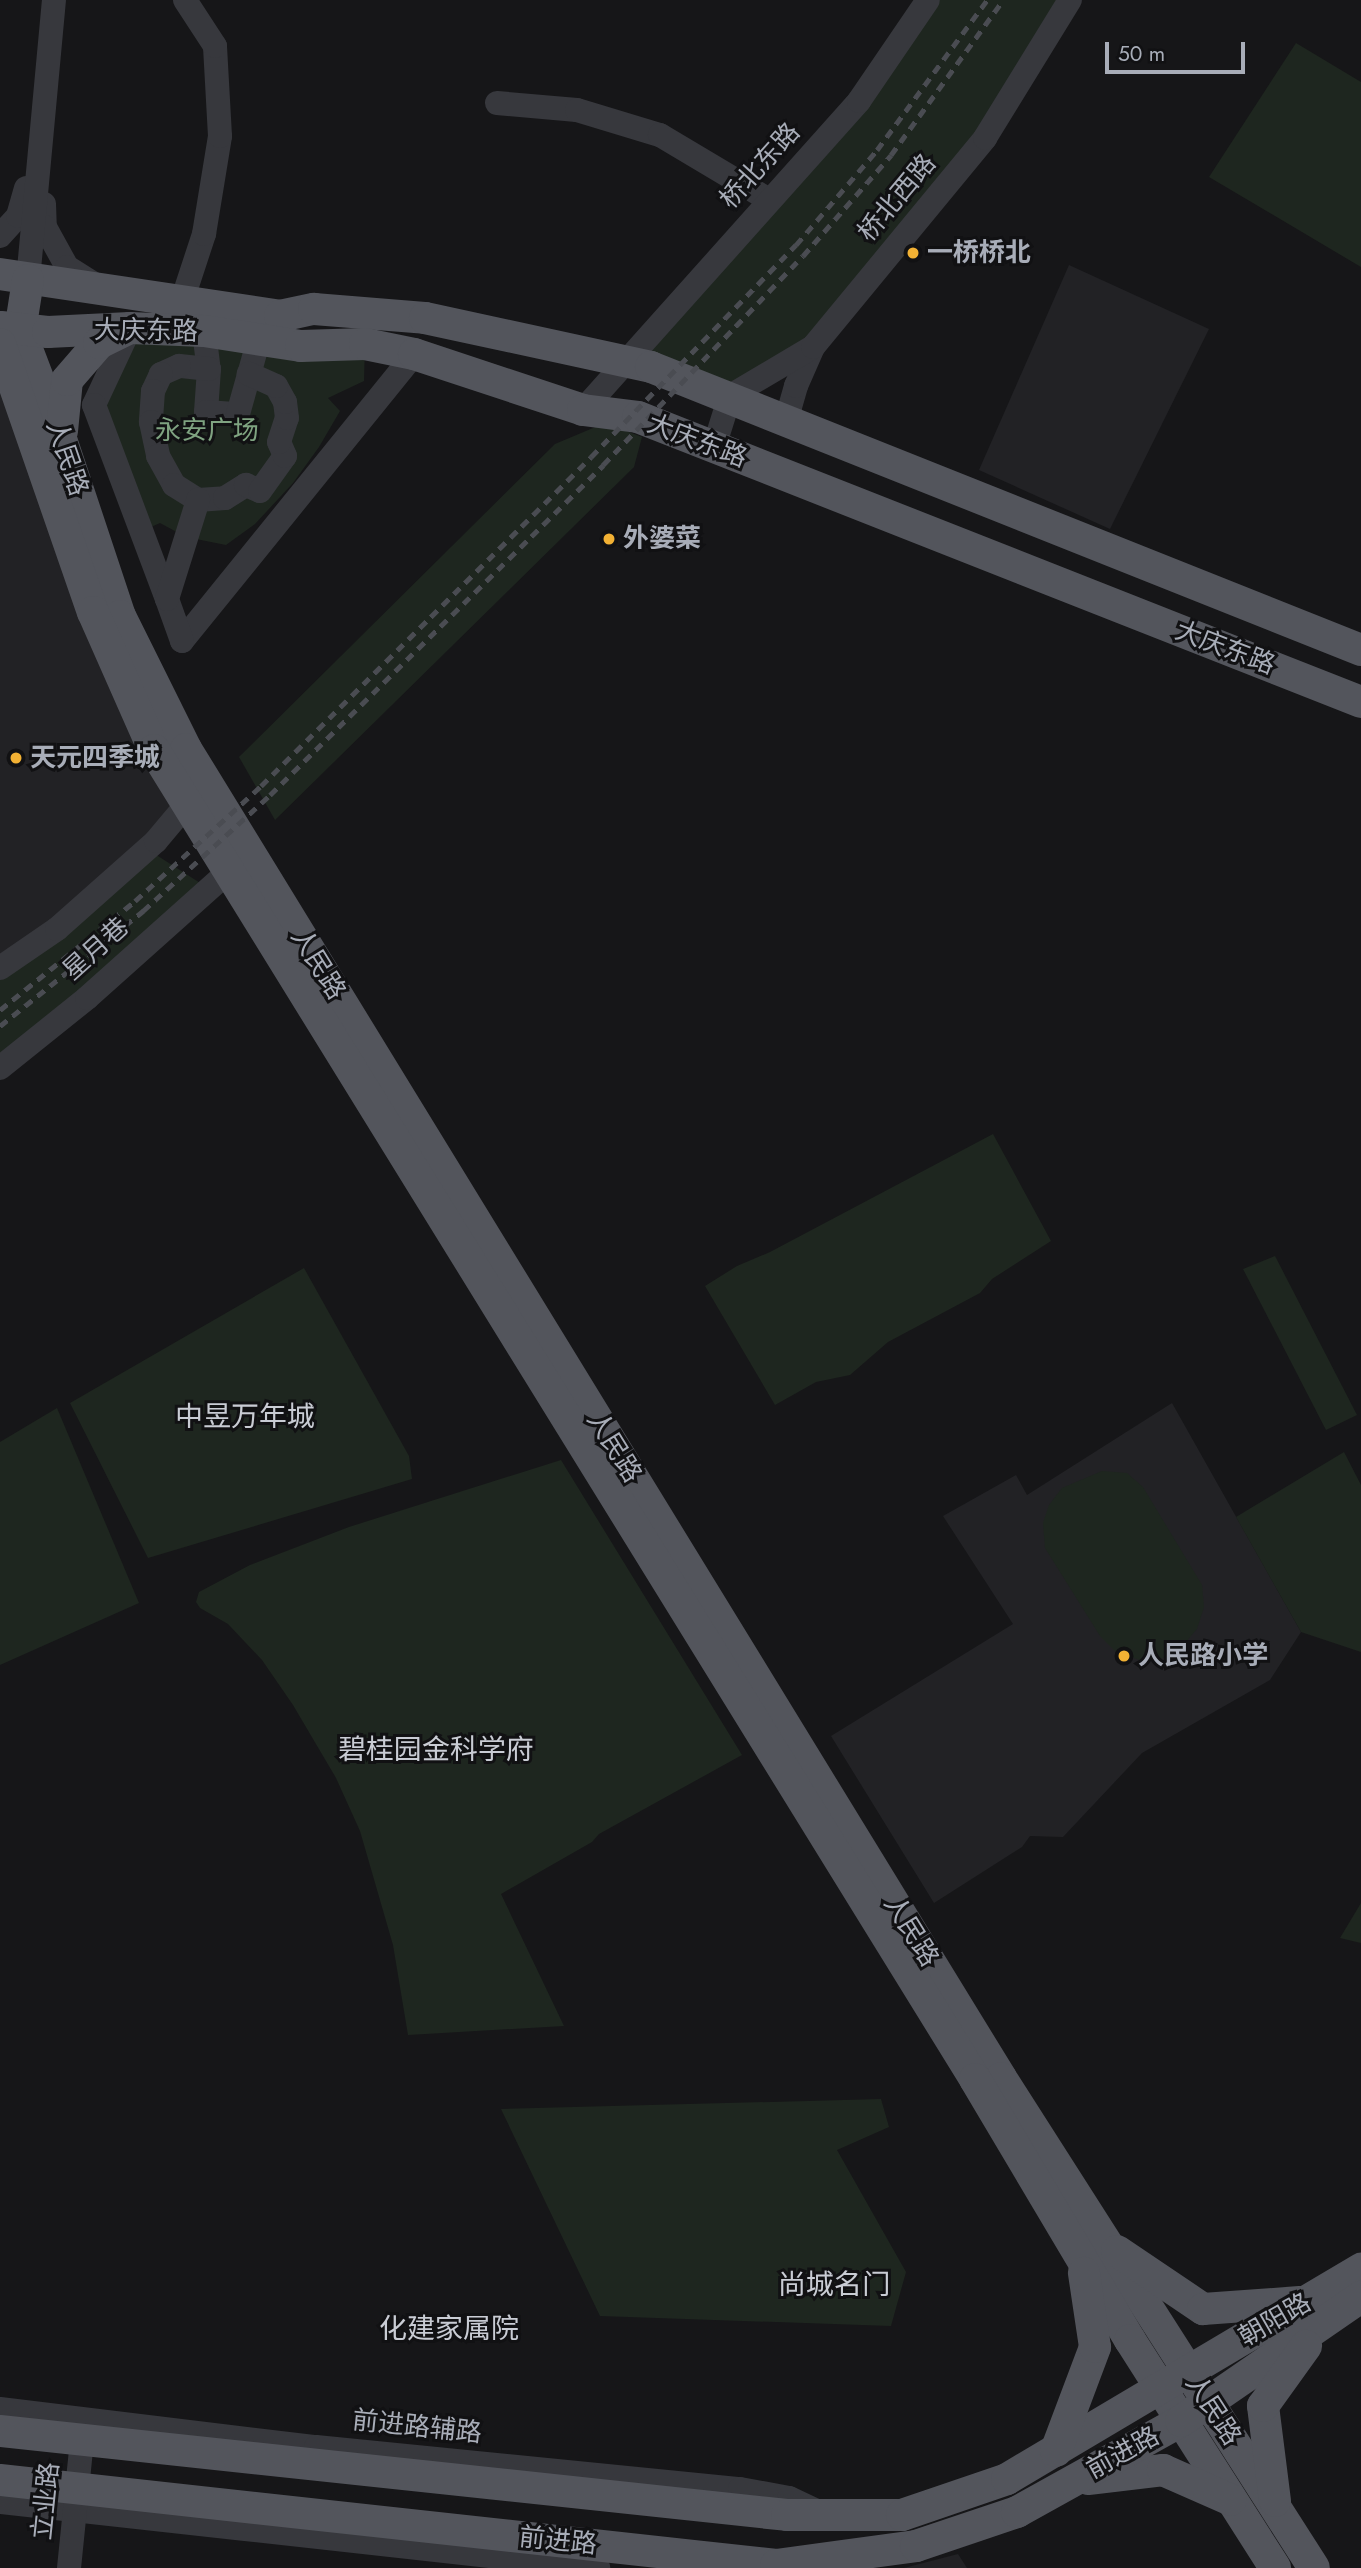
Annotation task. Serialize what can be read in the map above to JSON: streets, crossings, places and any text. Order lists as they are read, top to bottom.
{
  "streets": {
    "main road": [
      "大庆东路",
      "人民路",
      "朝阳路",
      "前进路"
    ],
    "street": [
      "桥北东路",
      "桥北西路",
      "星月巷",
      "前进路辅路",
      "立业路"
    ]
  },
  "crossings": [
    ["桥北东路", "大庆东路"],
    ["桥北西路", "大庆东路"],
    ["大庆东路", "人民路"],
    ["人民路", "星月巷"],
    ["人民路", "朝阳路"],
    ["人民路", "前进路"],
    ["朝阳路", "前进路"],
    ["前进路辅路", "前进路"],
    ["前进路", "立业路"]
  ],
  "districts": [
    "中昱万年城",
    "碧桂园金科学府",
    "尚城名门",
    "化建家属院"
  ],
  "parks": ["永安广场"],
  "places": [
    "一桥桥北",
    "外婆菜",
    "天元四季城",
    "人民路小学"
  ],
  "scale_bar": "50 m"
}
